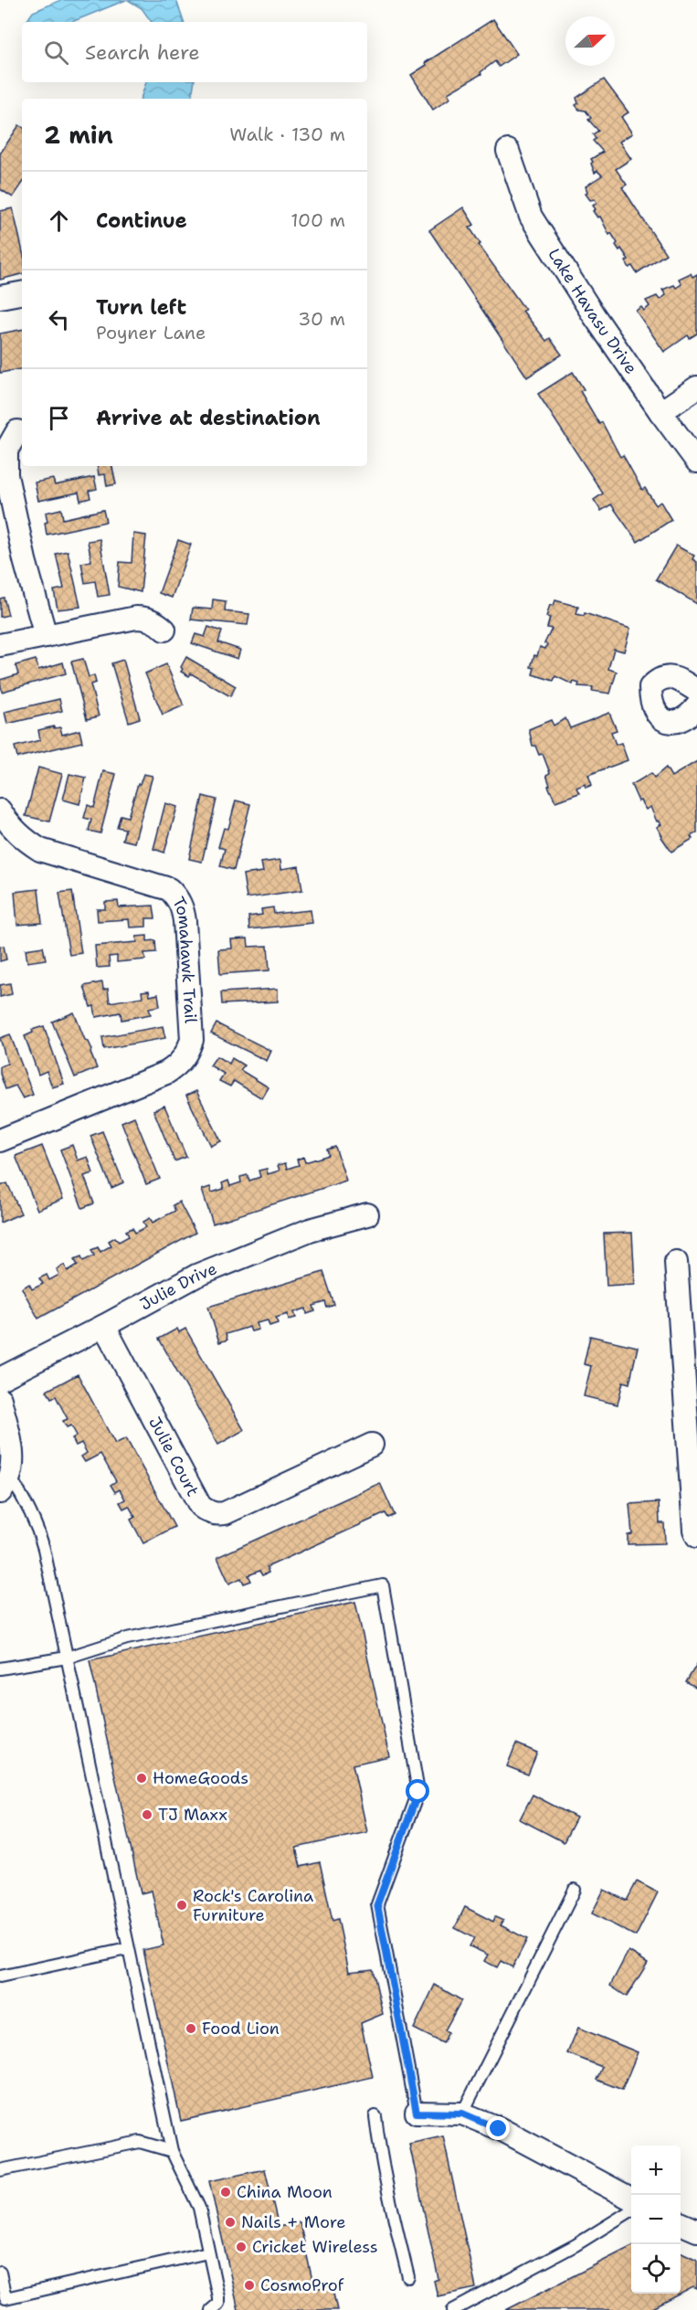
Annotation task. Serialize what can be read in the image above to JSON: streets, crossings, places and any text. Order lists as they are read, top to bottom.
{
  "streets": {
    "street": [
      "Lake Havasu Drive",
      "Tomahawk Trail",
      "Julie Drive",
      "Julie Court"
    ]
  },
  "crossings": [
    ["Julie Drive", "Julie Court"]
  ],
  "places": [
    "HomeGoods",
    "TJ Maxx",
    "Rock's Carolina Furniture",
    "Food Lion",
    "China Moon",
    "Nails + More",
    "Cricket Wireless",
    "CosmoProf"
  ],
  "north": "right",
  "page": {
    "search": "Search here",
    "heading": ["2 min", "Walk · 130 m"],
    "list": [
      ["Continue", "100 m"],
      ["Turn left", "Poyner Lane", "30 m"],
      "Arrive at destination"
    ],
    "map_buttons": ["+", "−"]
  }
}
